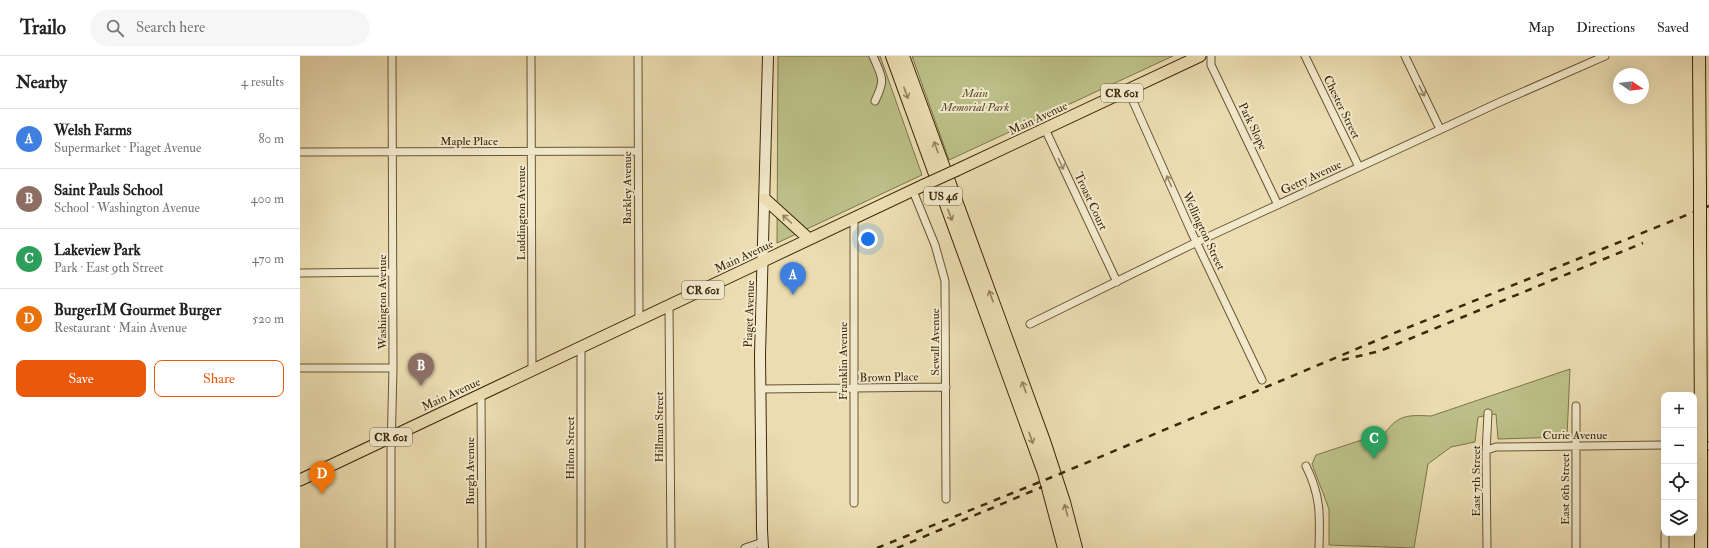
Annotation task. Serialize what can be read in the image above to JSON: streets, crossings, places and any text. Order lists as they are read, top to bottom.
{
  "streets": {
    "highway": ["US 46"],
    "main road": ["CR 601", "Main Avenue"],
    "street": [
      "Chester Street",
      "Park Slope",
      "Maple Place",
      "Getty Avenue",
      "Barkley Avenue",
      "Troast Court",
      "Luddington Avenue",
      "Wellington Street",
      "Washington Avenue",
      "Piaget Avenue",
      "Sewall Avenue",
      "Franklin Avenue",
      "Brown Place",
      "Hillman Street",
      "Curie Avenue",
      "Hilton Street",
      "Burgh Avenue",
      "East 7th Street",
      "East 6th Street"
    ]
  },
  "crossings": [
    ["Chester Street", "Getty Avenue"],
    ["Main Avenue", "Barkley Avenue"],
    ["Main Avenue", "Troast Court"],
    ["Main Avenue", "Luddington Avenue"],
    ["Main Avenue", "Wellington Street"],
    ["Main Avenue", "Washington Avenue"],
    ["Main Avenue", "Piaget Avenue"],
    ["Main Avenue", "Sewall Avenue"],
    ["Main Avenue", "Franklin Avenue"],
    ["Main Avenue", "Hillman Street"],
    ["Main Avenue", "Hilton Street"],
    ["Main Avenue", "Burgh Avenue"],
    ["Park Slope", "Getty Avenue"],
    ["Maple Place", "Barkley Avenue"],
    ["Maple Place", "Luddington Avenue"],
    ["Maple Place", "Washington Avenue"],
    ["Getty Avenue", "Troast Court"],
    ["Getty Avenue", "Wellington Street"],
    ["Piaget Avenue", "Brown Place"],
    ["Sewall Avenue", "Brown Place"],
    ["Franklin Avenue", "Brown Place"],
    ["Curie Avenue", "East 7th Street"],
    ["Curie Avenue", "East 6th Street"]
  ],
  "one_way": ["Troast Court", "Wellington Street"],
  "parks": ["Main Memorial Park"],
  "north": "right",
  "page": {
    "header": "Trailo",
    "search": "Search here",
    "nav": ["Map", "Directions", "Saved"],
    "heading": ["Nearby", "4 results"],
    "list": [
      {
        "mark": "A",
        "name": "Welsh Farms",
        "note": "Supermarket · Piaget Avenue",
        "value": "80 m"
      },
      {
        "mark": "B",
        "name": "Saint Pauls School",
        "note": "School · Washington Avenue",
        "value": "400 m"
      },
      {
        "mark": "C",
        "name": "Lakeview Park",
        "note": "Park · East 9th Street",
        "value": "470 m"
      },
      {
        "mark": "D",
        "name": "BurgerIM Gourmet Burger",
        "note": "Restaurant · Main Avenue",
        "value": "520 m"
      }
    ],
    "pins": [
      "A",
      "B",
      "C",
      "D"
    ],
    "buttons": ["Save", "Share"],
    "map_buttons": ["+", "−"]
  }
}
